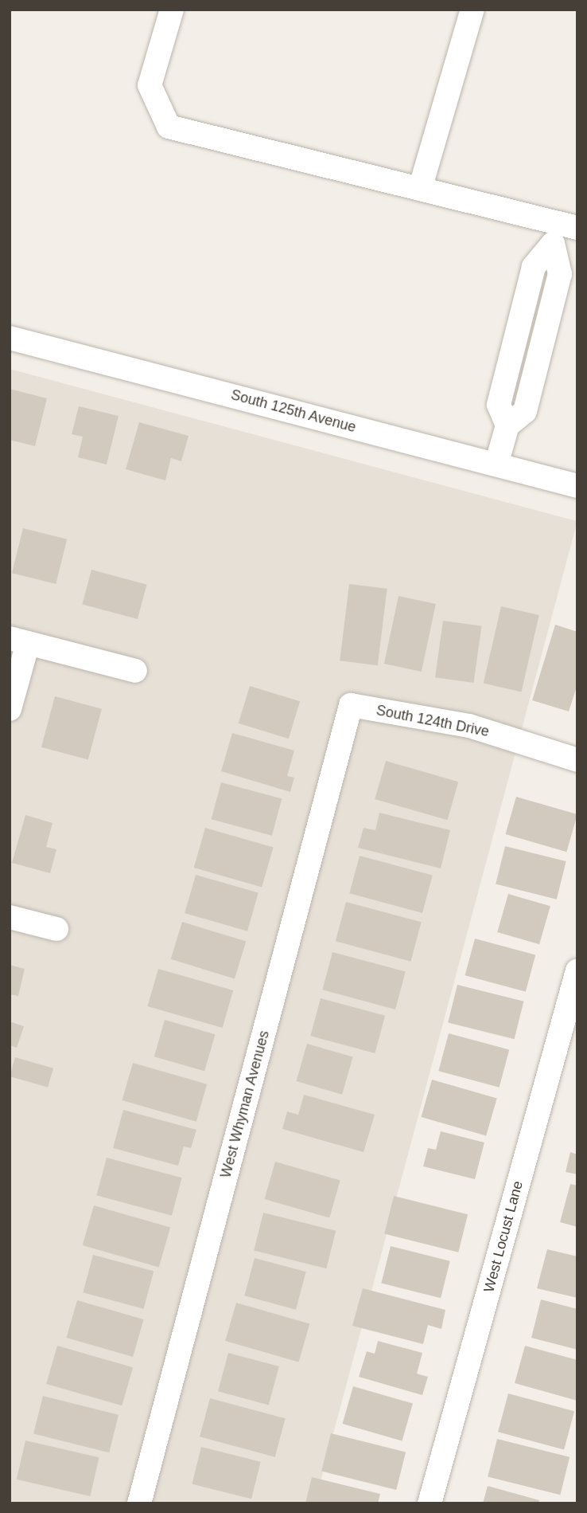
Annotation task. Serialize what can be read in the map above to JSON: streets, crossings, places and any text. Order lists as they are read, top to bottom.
{
  "streets": {
    "street": [
      "South 125th Avenue",
      "South 124th Drive",
      "West Whyman Avenues",
      "West Locust Lane"
    ]
  },
  "crossings": [
    ["South 124th Drive", "West Whyman Avenues"]
  ]
}
